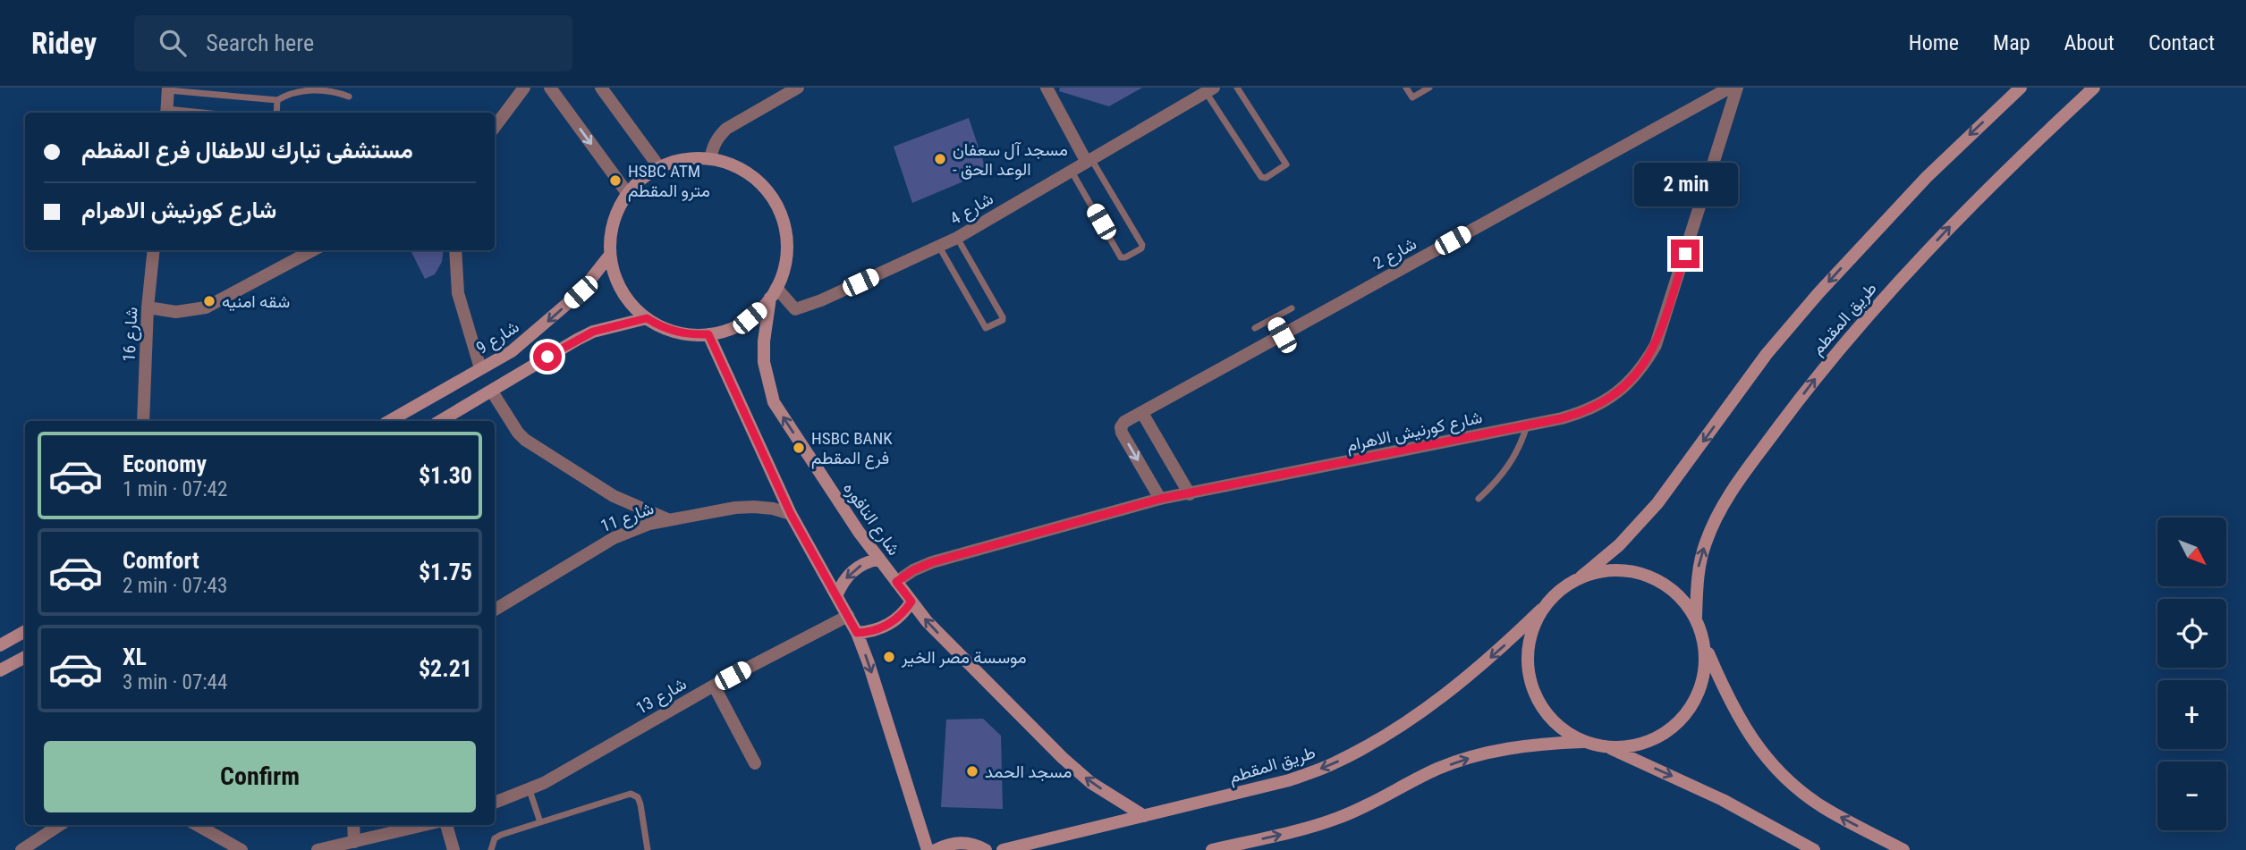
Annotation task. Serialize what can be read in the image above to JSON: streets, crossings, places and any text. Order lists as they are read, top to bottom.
{
  "streets": {
    "main road": ["طريق المقطم", "شارع 9", "شارع النافوره"],
    "street": [
      "شارع 4",
      "شارع 2",
      "شارع 16",
      "شارع كورنيش الاهرام",
      "شارع 11",
      "شارع 13"
    ]
  },
  "crossings": [
    ["شارع 4", "شارع 9"],
    ["شارع 4", "شارع النافوره"],
    ["شارع 2", "شارع كورنيش الاهرام"],
    ["طريق المقطم", "شارع النافوره"],
    ["شارع 9", "شارع النافوره"],
    ["شارع كورنيش الاهرام", "شارع النافوره"],
    ["شارع كورنيش الاهرام", "شارع 13"],
    ["شارع النافوره", "شارع 13"]
  ],
  "places": [
    "مسجد آل سعفان - الوعد الحق",
    "HSBC ATM مترو المقطم",
    "شقه امنيه",
    "HSBC BANK فرع المقطم",
    "موسسة مصر الخير",
    "مسجد الحمد"
  ],
  "north": "bottom right",
  "page": {
    "header": "Ridey",
    "search": "Search here",
    "nav": [
      "Home",
      "Map",
      "About",
      "Contact"
    ],
    "banner": ["مستشفى تبارك للاطفال فرع المقطم", "شارع كورنيش الاهرام"],
    "bubble": "2 min",
    "list": [
      {
        "name": "Economy",
        "note": "1 min · 07:42",
        "value": "$1.30"
      },
      {
        "name": "Comfort",
        "note": "2 min · 07:43",
        "value": "$1.75"
      },
      {
        "name": "XL",
        "note": "3 min · 07:44",
        "value": "$2.21"
      }
    ],
    "map_buttons": ["+", "−"],
    "buttons": "Confirm"
  }
}
